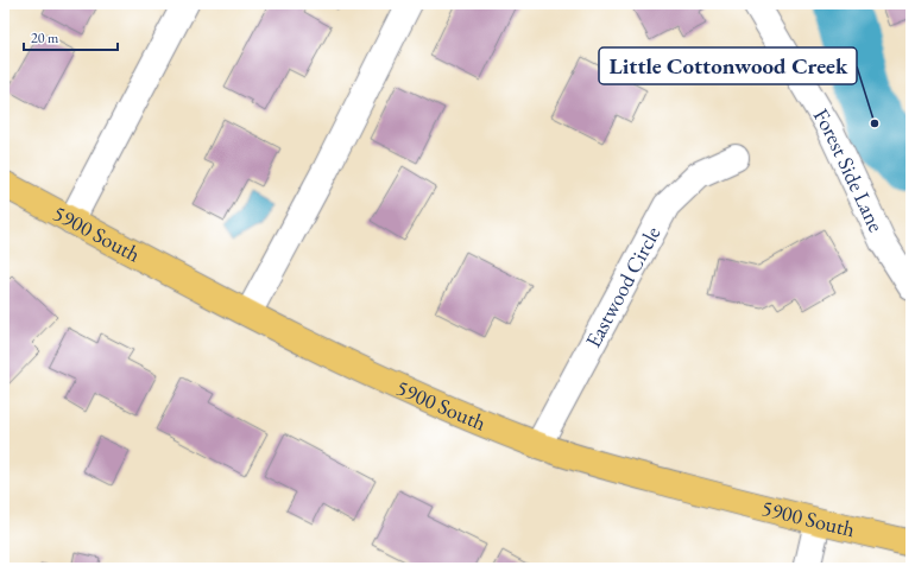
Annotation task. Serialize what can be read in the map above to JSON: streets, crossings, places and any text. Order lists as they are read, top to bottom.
{
  "streets": {
    "main road": ["5900 South"],
    "street": ["Forest Side Lane", "Eastwood Circle"]
  },
  "crossings": [
    ["5900 South", "Eastwood Circle"]
  ],
  "places": ["Little Cottonwood Creek"],
  "scale_bar": "20 m"
}
